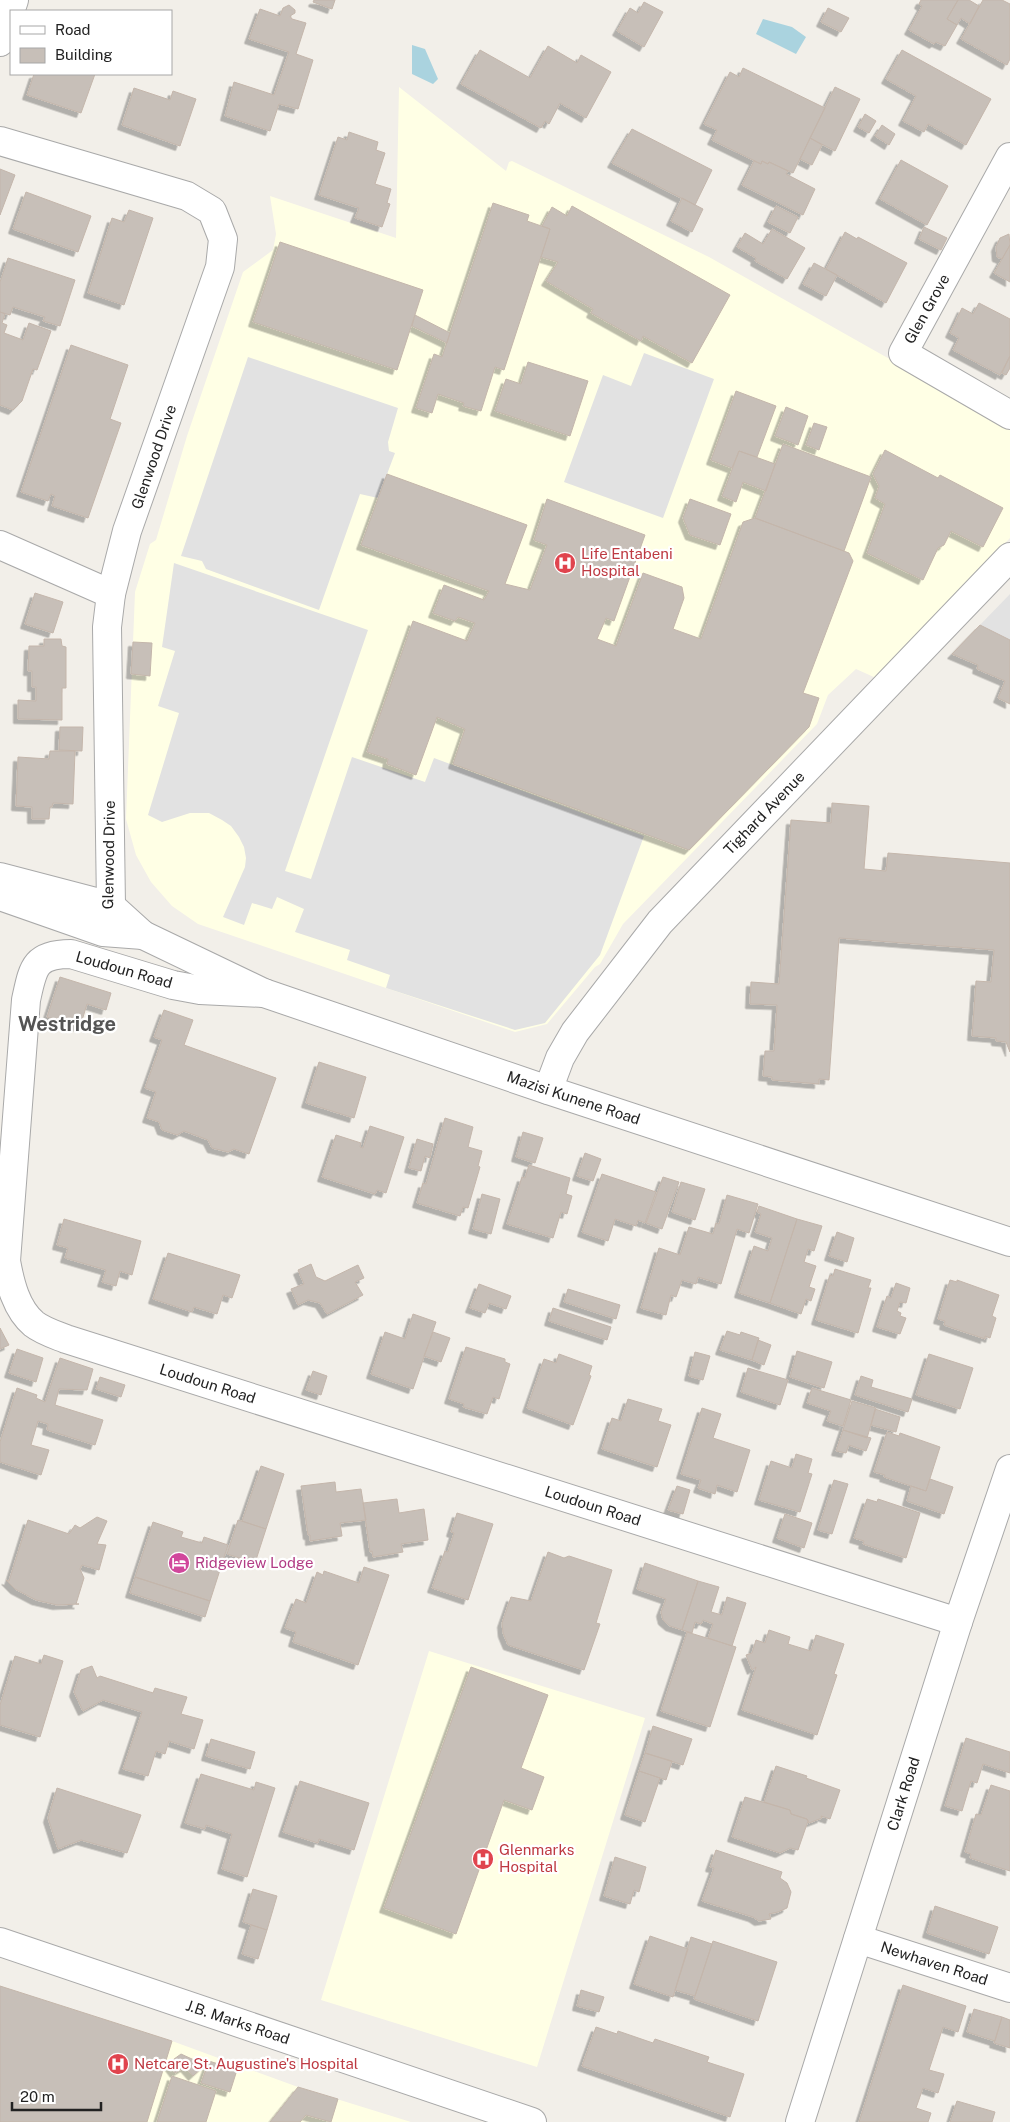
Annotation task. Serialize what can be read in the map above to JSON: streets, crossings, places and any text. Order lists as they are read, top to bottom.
{
  "streets": {
    "street": [
      "Glen Grove",
      "Glenwood Drive",
      "Tighard Avenue",
      "Loudoun Road",
      "Mazisi Kunene Road",
      "Clark Road",
      "Newhaven Road",
      "J.B. Marks Road"
    ]
  },
  "crossings": [
    ["Glenwood Drive", "Mazisi Kunene Road"],
    ["Tighard Avenue", "Mazisi Kunene Road"],
    ["Loudoun Road", "Mazisi Kunene Road"],
    ["Loudoun Road", "Clark Road"],
    ["Clark Road", "Newhaven Road"]
  ],
  "districts": ["Westridge"],
  "places": {
    "hospital": ["Life Entabeni Hospital", "Glenmarks Hospital", "Netcare St. Augustine's Hospital"],
    "hotel": ["Ridgeview Lodge"]
  },
  "legend": ["Road", "Building"],
  "scale_bar": "20 m"
}
